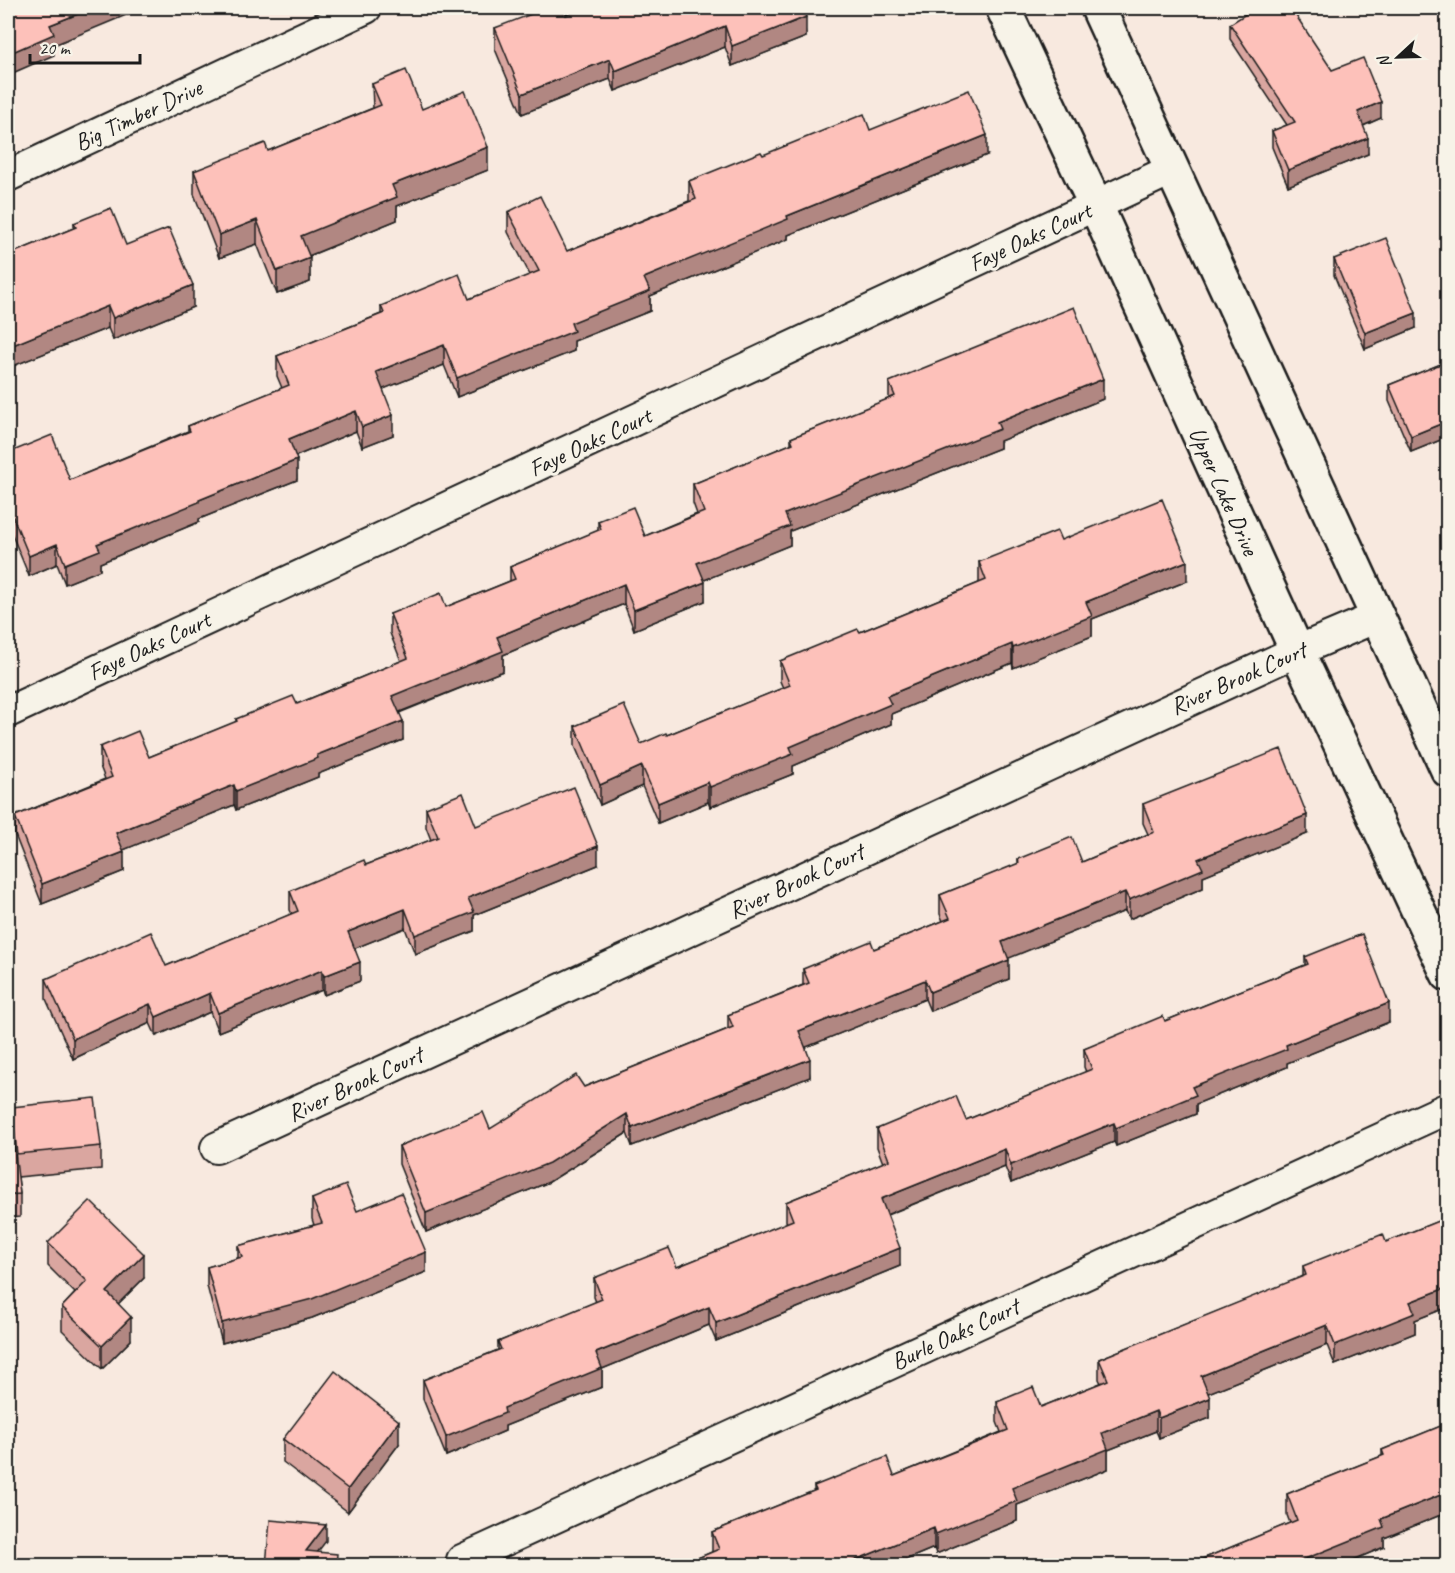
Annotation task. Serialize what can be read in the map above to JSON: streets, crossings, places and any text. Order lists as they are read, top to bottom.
{
  "streets": {
    "street": [
      "Big Timber Drive",
      "Faye Oaks Court",
      "Upper Lake Drive",
      "River Brook Court",
      "Burle Oaks Court"
    ]
  },
  "crossings": [
    ["Faye Oaks Court", "Upper Lake Drive"],
    ["Upper Lake Drive", "River Brook Court"]
  ],
  "scale_bar": "20 m",
  "north": "left"
}
